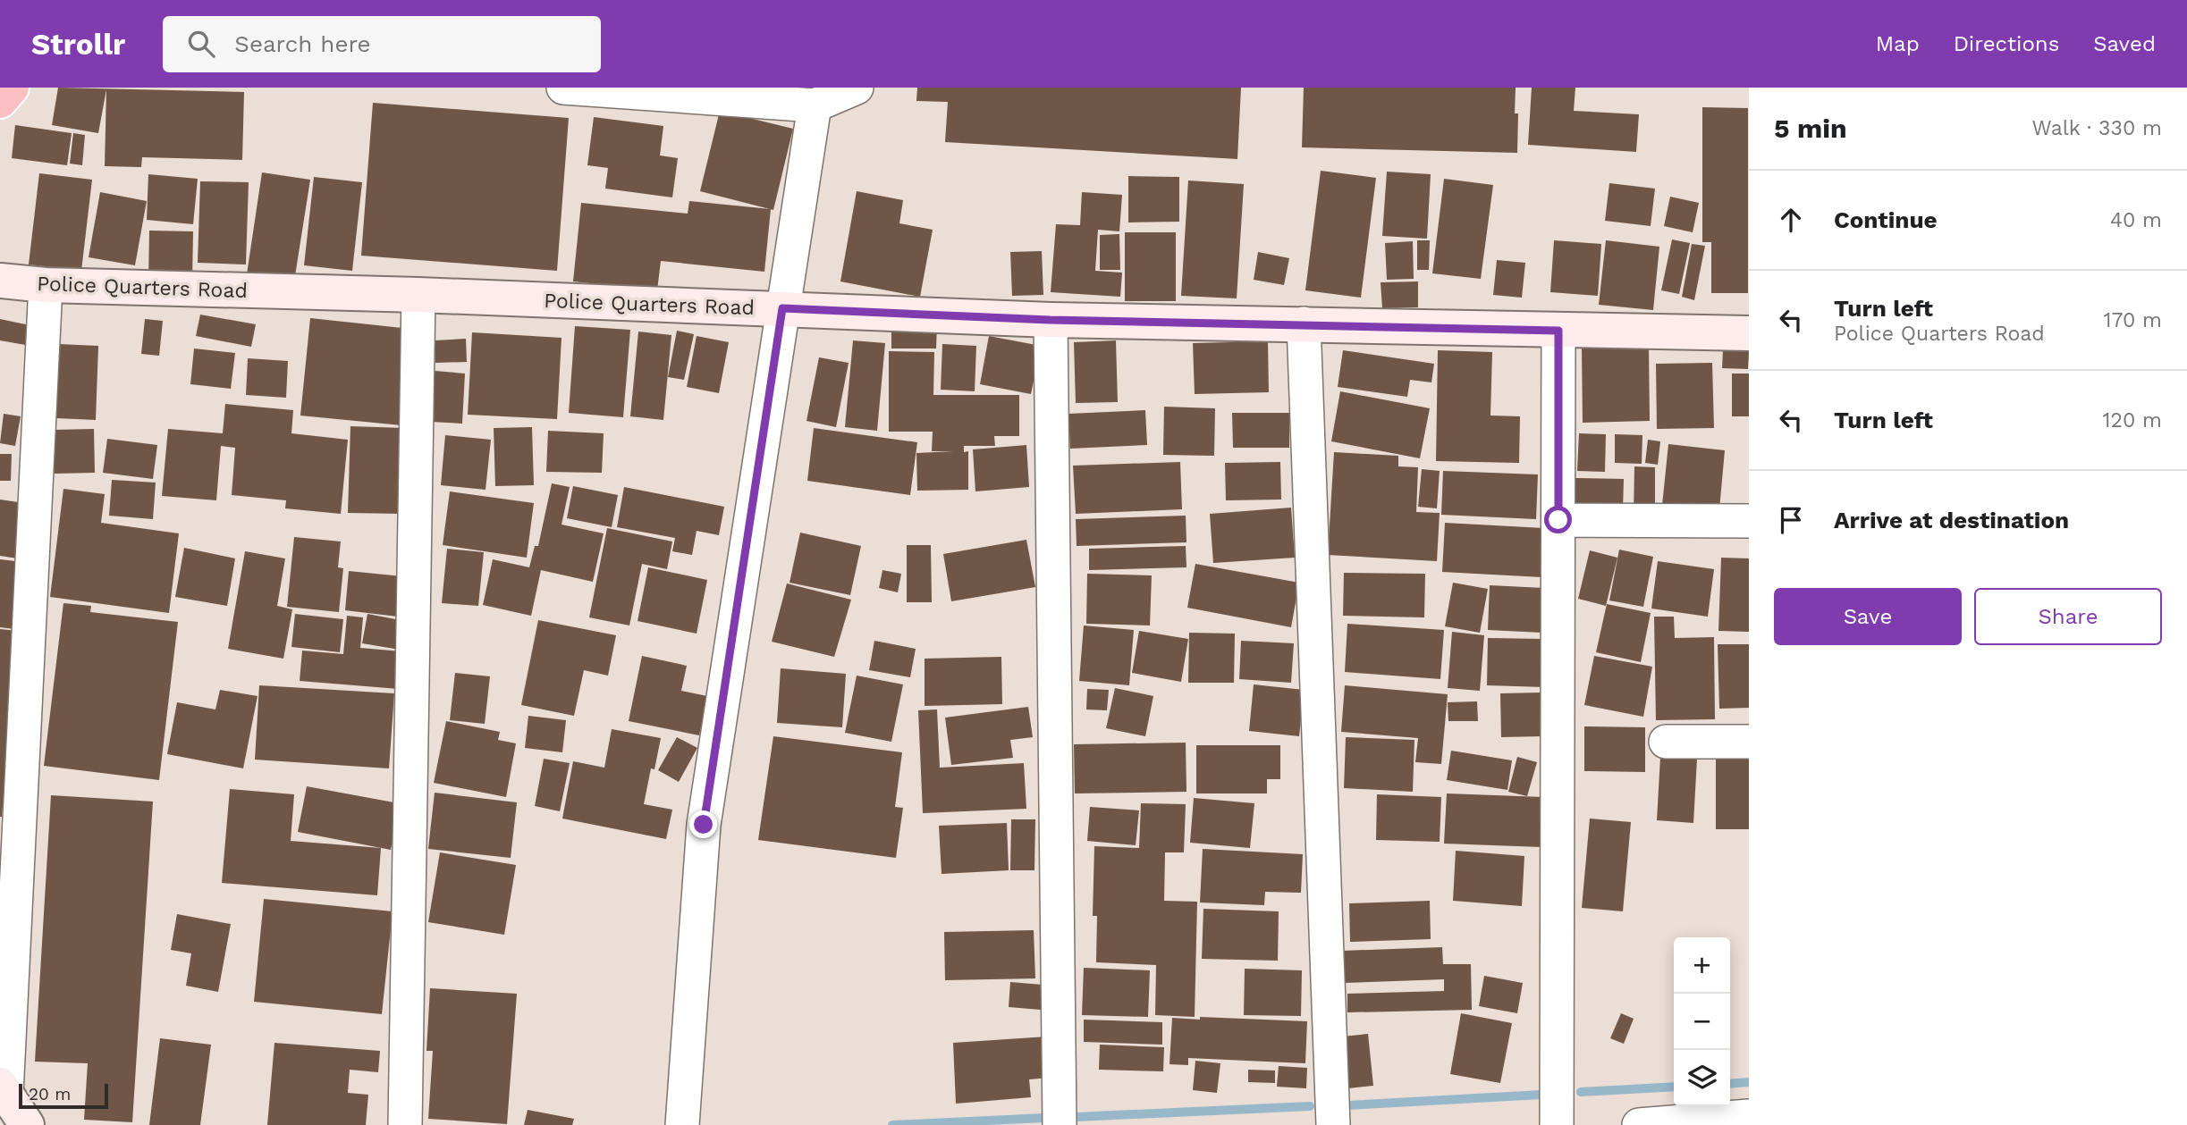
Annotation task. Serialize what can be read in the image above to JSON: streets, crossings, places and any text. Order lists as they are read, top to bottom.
{
  "streets": {
    "street": ["Police Quarters Road"]
  },
  "scale_bar": "20 m",
  "page": {
    "header": "Strollr",
    "search": "Search here",
    "nav": ["Map", "Directions", "Saved"],
    "heading": ["5 min", "Walk · 330 m"],
    "list": [
      ["Continue", "40 m"],
      ["Turn left", "Police Quarters Road", "170 m"],
      ["Turn left", "120 m"],
      "Arrive at destination"
    ],
    "buttons": ["Save", "Share"],
    "map_buttons": ["+", "−"],
    "scale": "20 m"
  }
}
